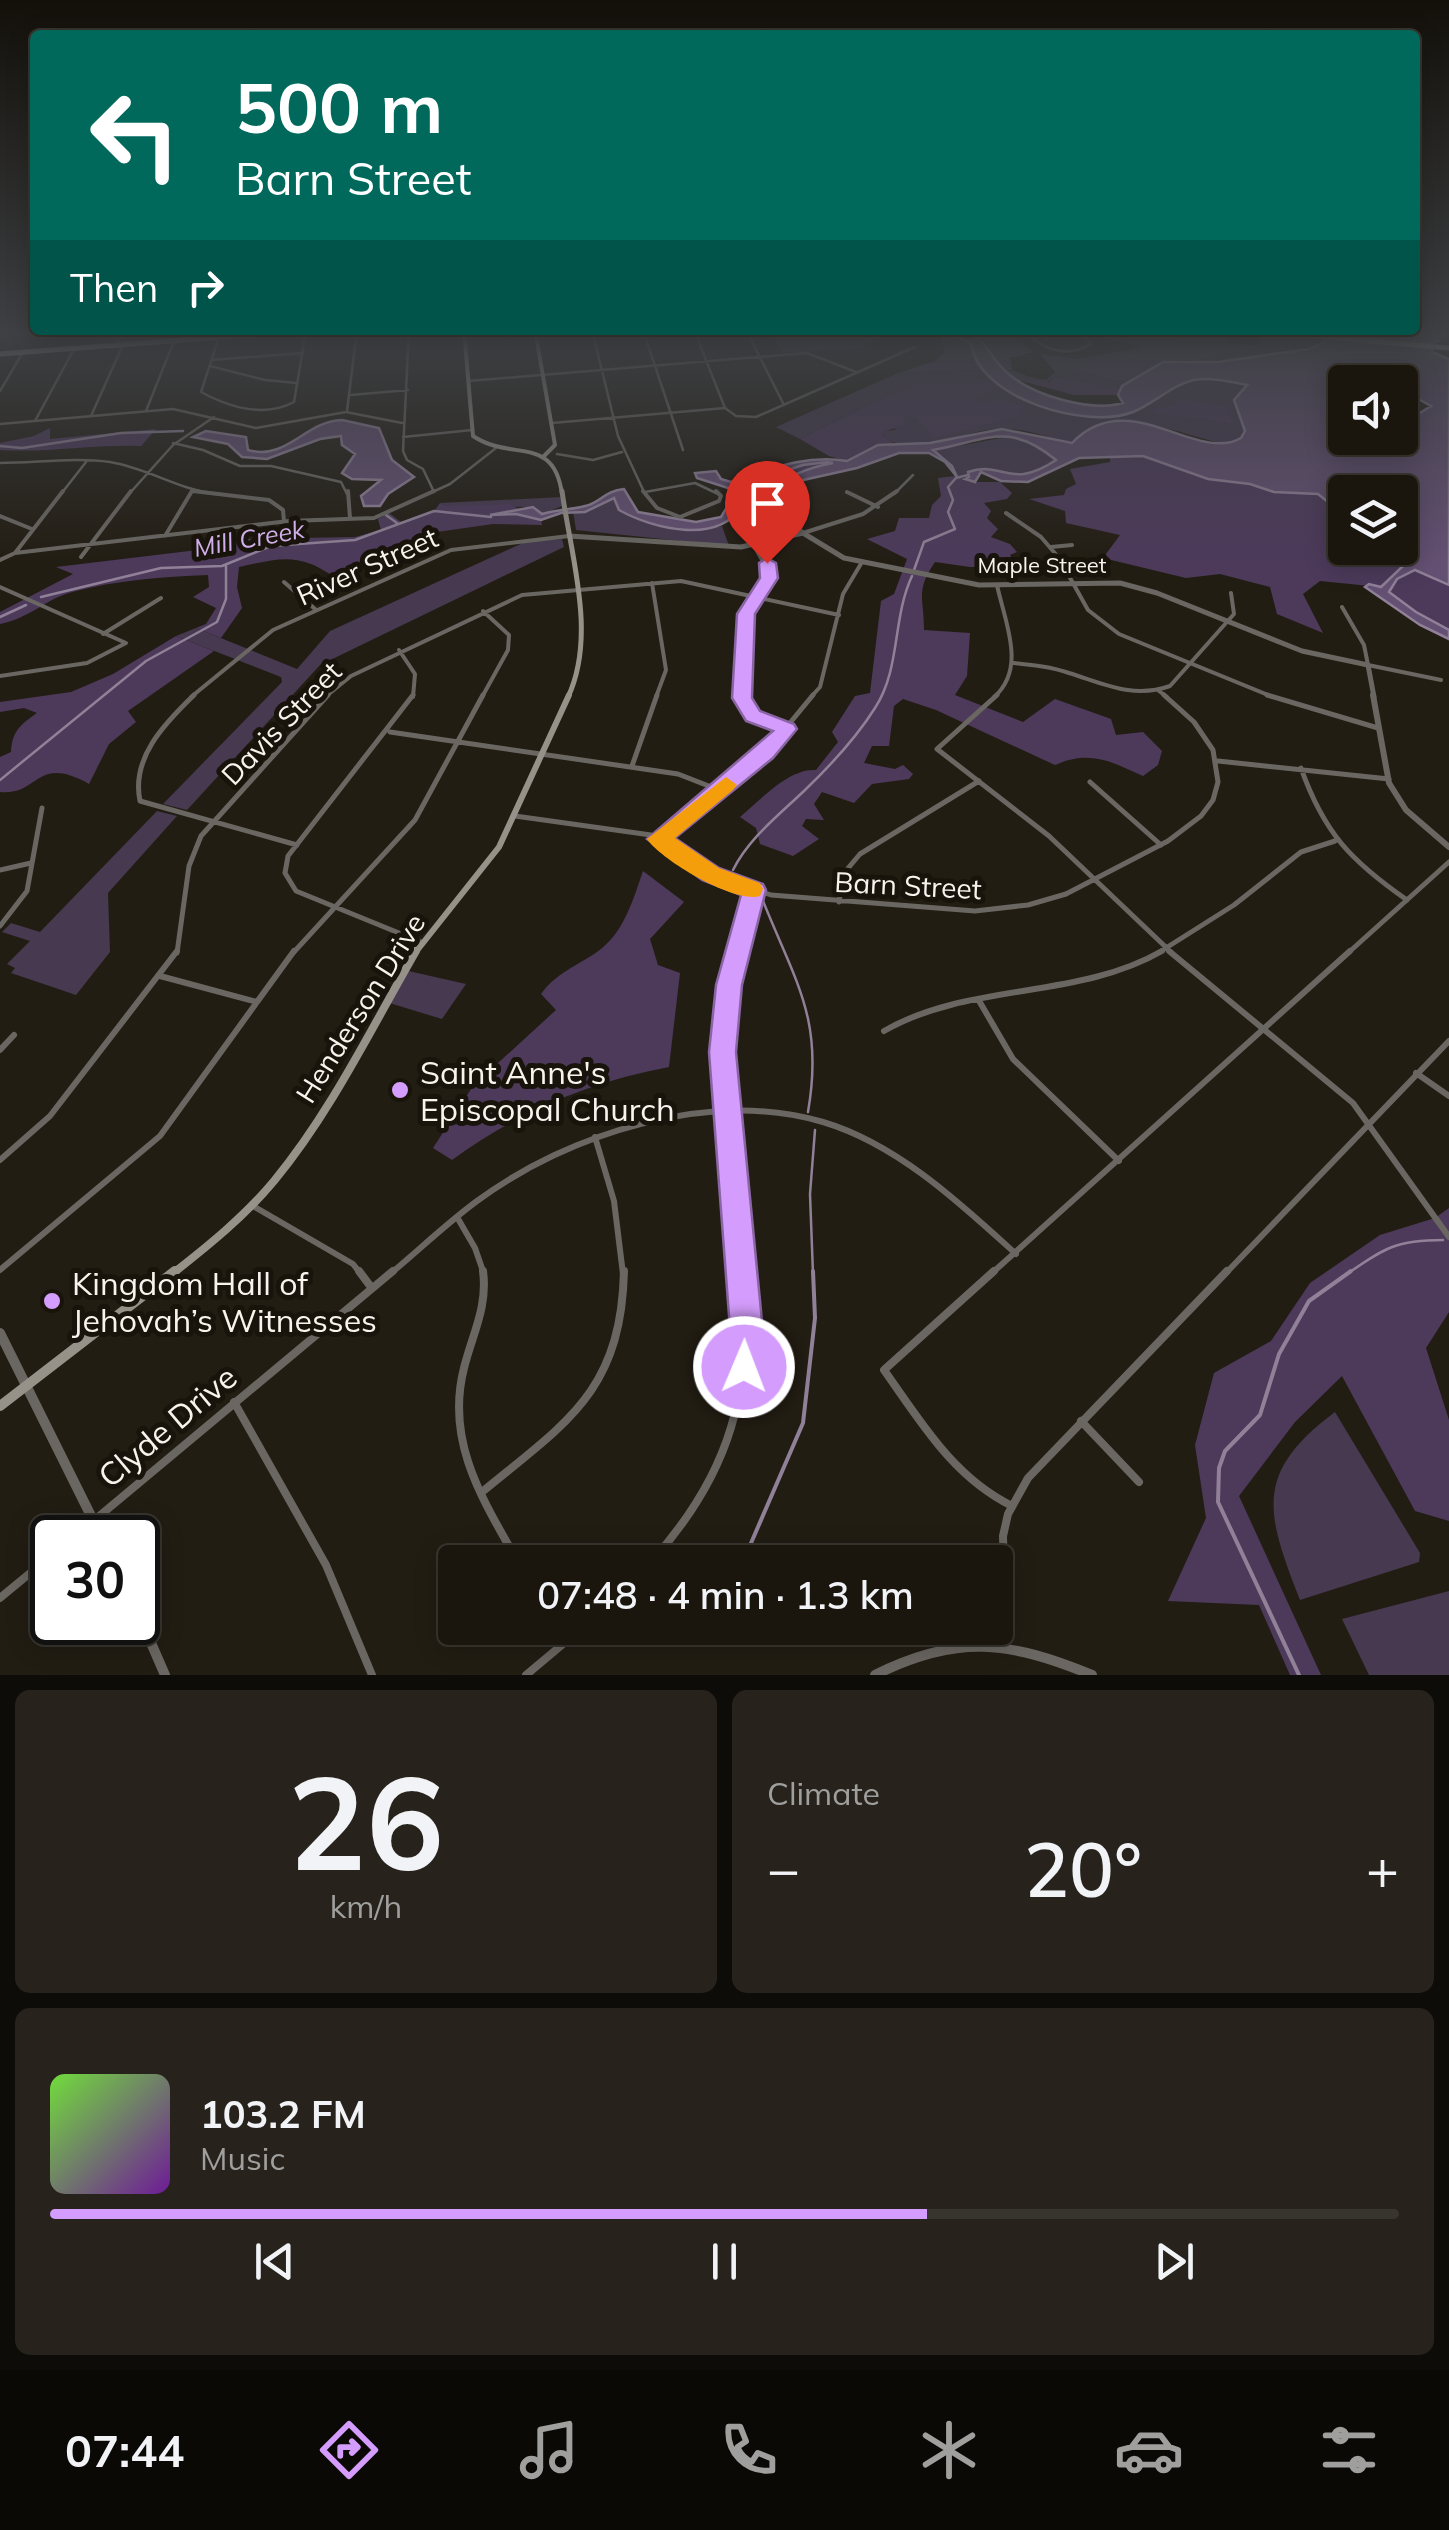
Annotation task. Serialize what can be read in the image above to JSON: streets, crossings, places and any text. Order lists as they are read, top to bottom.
{
  "streets": {
    "main road": ["Henderson Drive"],
    "street": [
      "Maple Street",
      "River Street",
      "Davis Street",
      "Barn Street",
      "Clyde Drive"
    ]
  },
  "crossings": [
    ["Maple Street", "River Street"],
    ["River Street", "Davis Street"],
    ["River Street", "Henderson Drive"],
    ["Davis Street", "Henderson Drive"],
    ["Barn Street", "Henderson Drive"]
  ],
  "water": ["Mill Creek"],
  "places": ["Saint Anne's Episcopal Church", "Kingdom Hall of Jehovah’s Witnesses"],
  "page": {
    "turn": ["500 m", "Barn Street"],
    "then": "Then",
    "limit": "30",
    "trip": "07:48 · 4 min · 1.3 km",
    "tile": [
      ["26", "km/h"],
      "Climate"
    ],
    "heat": ["−", "20°", "+"],
    "song": ["103.2 FM", "Music"],
    "tabs": "07:44"
  }
}
